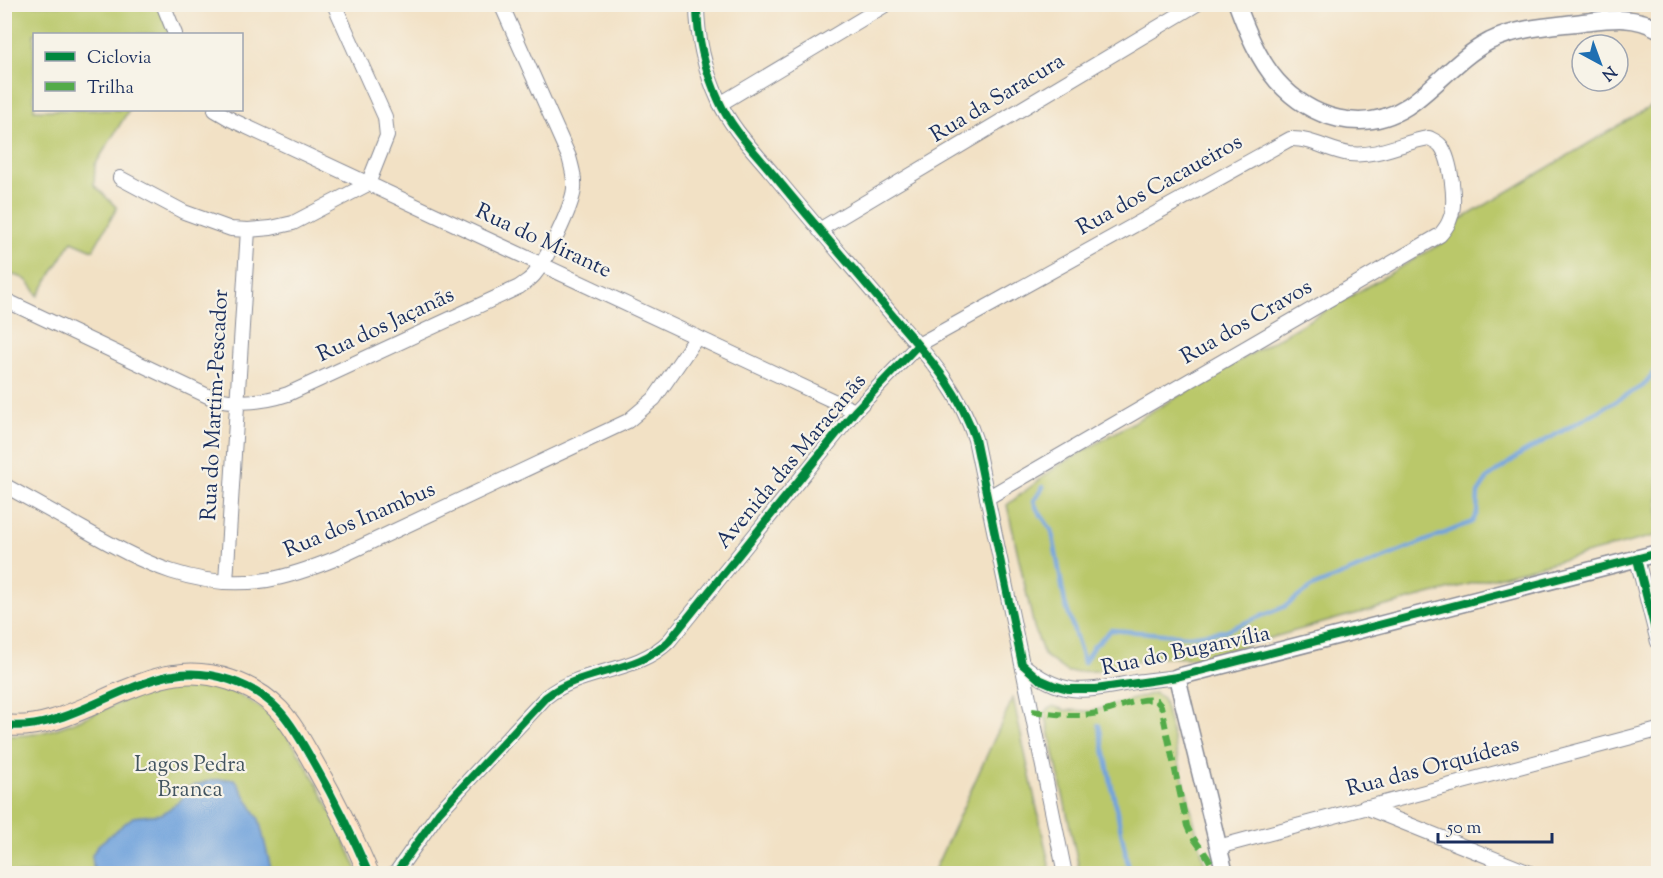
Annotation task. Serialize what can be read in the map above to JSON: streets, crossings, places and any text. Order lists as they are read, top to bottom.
{
  "streets": {
    "street": [
      "Rua da Saracura",
      "Rua dos Cacaueiros",
      "Rua do Mirante",
      "Rua dos Cravos",
      "Rua dos Jaçanãs",
      "Rua do Martim-Pescador",
      "Avenida das Maracanãs",
      "Rua dos Inambus",
      "Rua do Buganvília",
      "Rua das Orquídeas"
    ]
  },
  "crossings": [
    ["Rua dos Cacaueiros", "Rua dos Cravos"],
    ["Rua dos Cacaueiros", "Avenida das Maracanãs"],
    ["Rua do Mirante", "Rua dos Jaçanãs"],
    ["Rua do Mirante", "Avenida das Maracanãs"],
    ["Rua do Mirante", "Rua dos Inambus"],
    ["Rua dos Jaçanãs", "Rua do Martim-Pescador"],
    ["Rua do Martim-Pescador", "Rua dos Inambus"]
  ],
  "parks": ["Lagos Pedra Branca"],
  "legend": ["Ciclovia", "Trilha"],
  "scale_bar": "50 m",
  "north": "bottom right"
}
